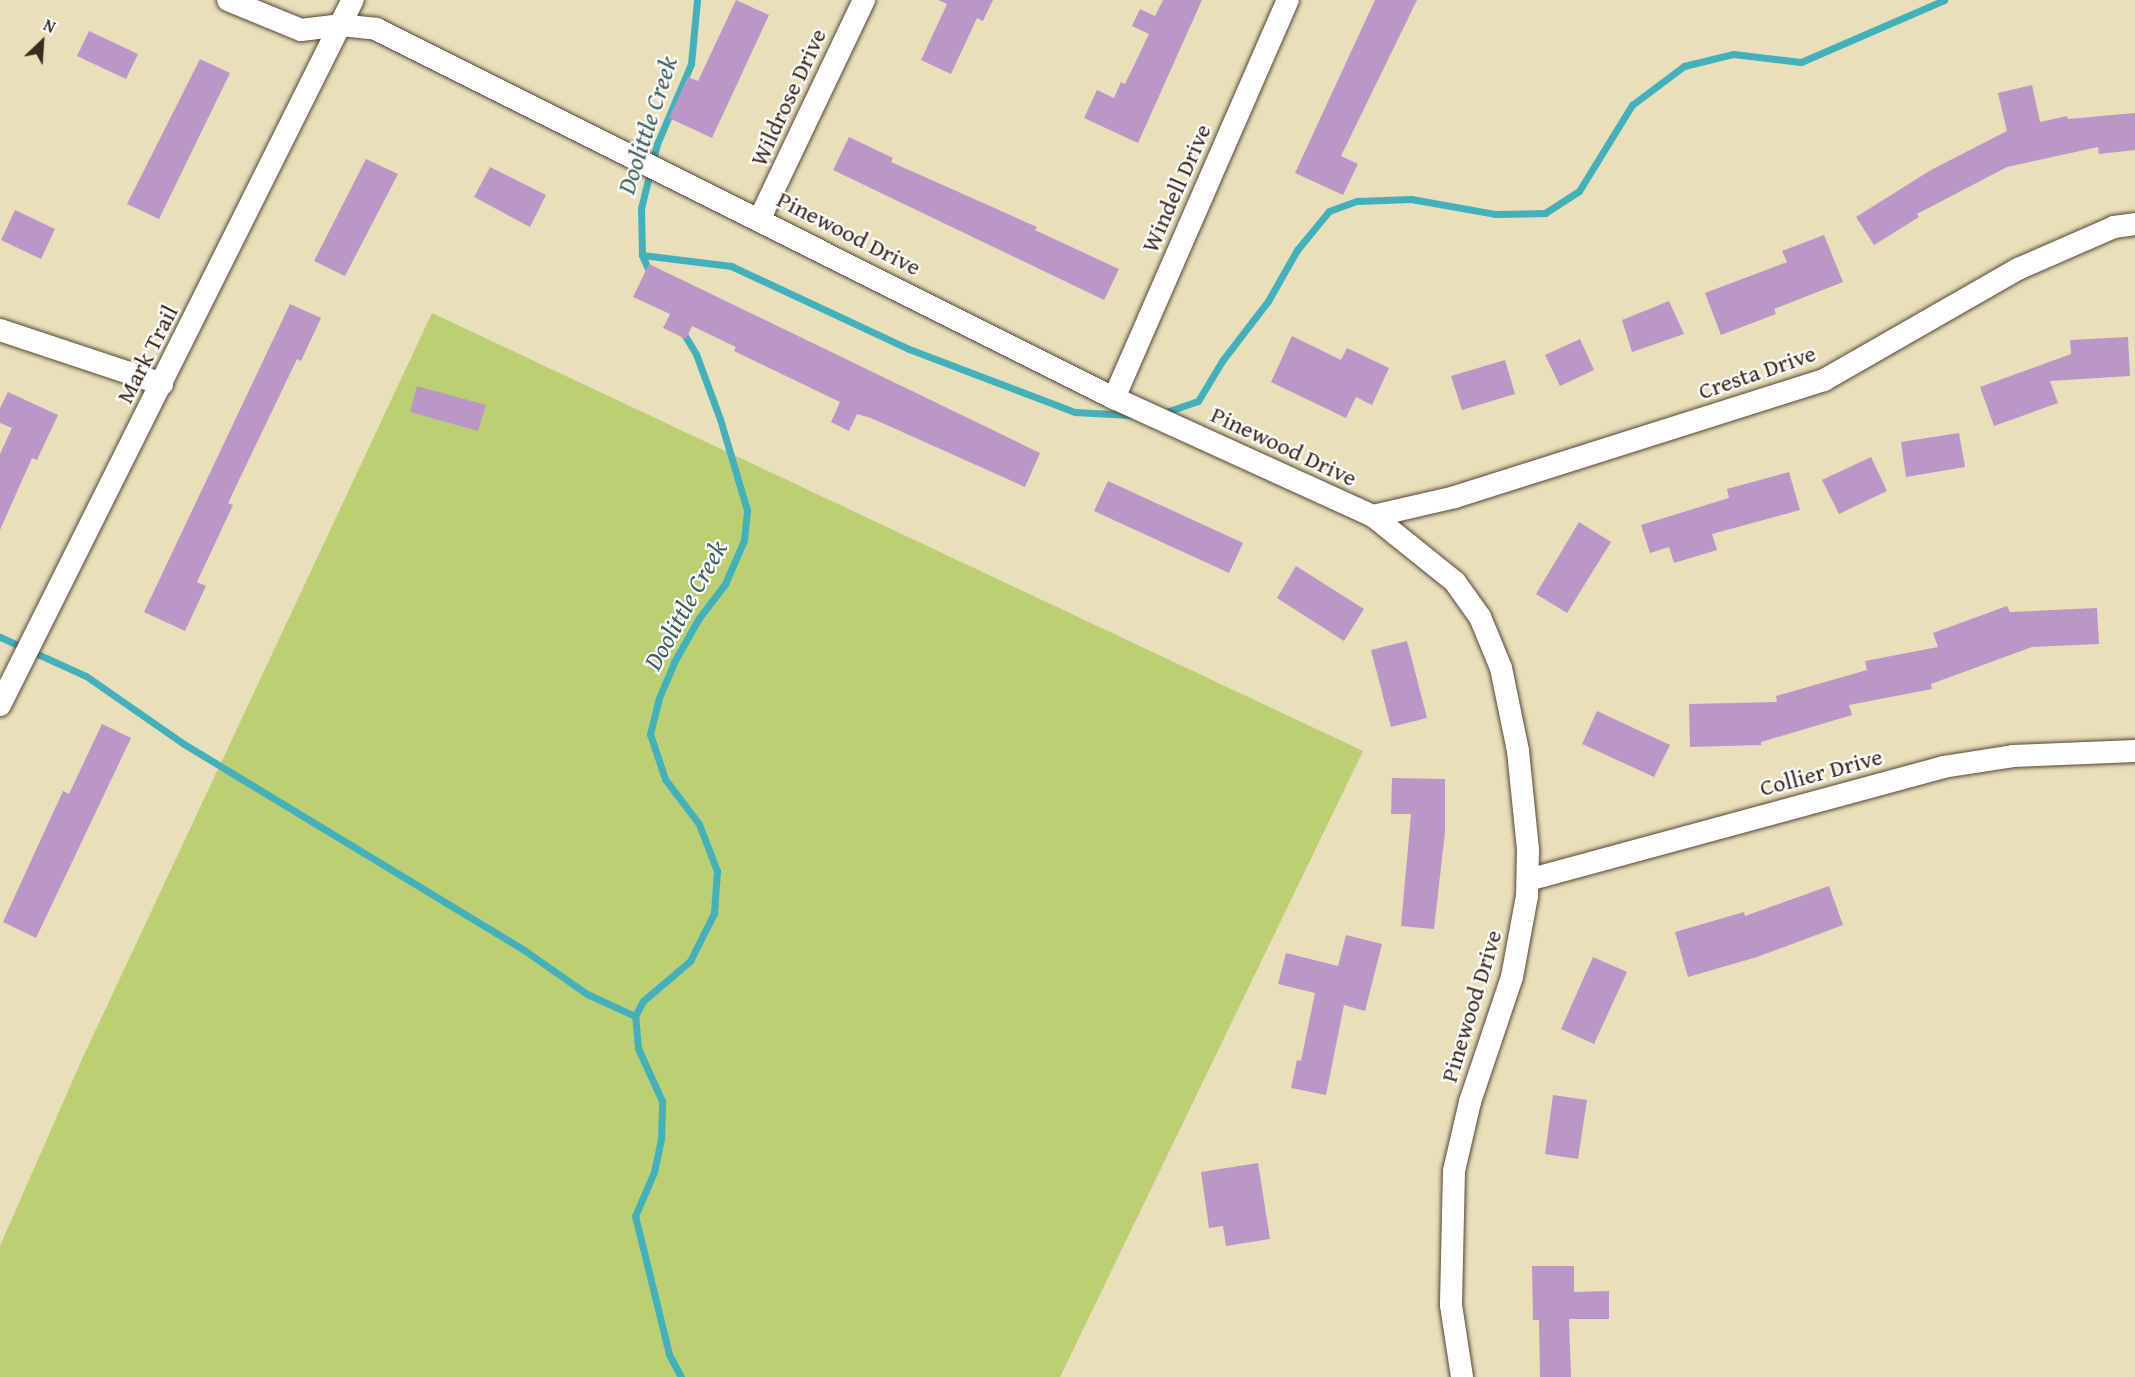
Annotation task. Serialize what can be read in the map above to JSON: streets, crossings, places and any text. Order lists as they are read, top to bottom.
{
  "streets": {
    "street": [
      "Wildrose Drive",
      "Windell Drive",
      "Pinewood Drive",
      "Mark Trail",
      "Cresta Drive",
      "Collier Drive"
    ]
  },
  "crossings": [
    ["Wildrose Drive", "Pinewood Drive"],
    ["Windell Drive", "Pinewood Drive"],
    ["Pinewood Drive", "Mark Trail"],
    ["Pinewood Drive", "Cresta Drive"],
    ["Pinewood Drive", "Collier Drive"]
  ],
  "water": ["Doolittle Creek"],
  "north": "top right"
}
